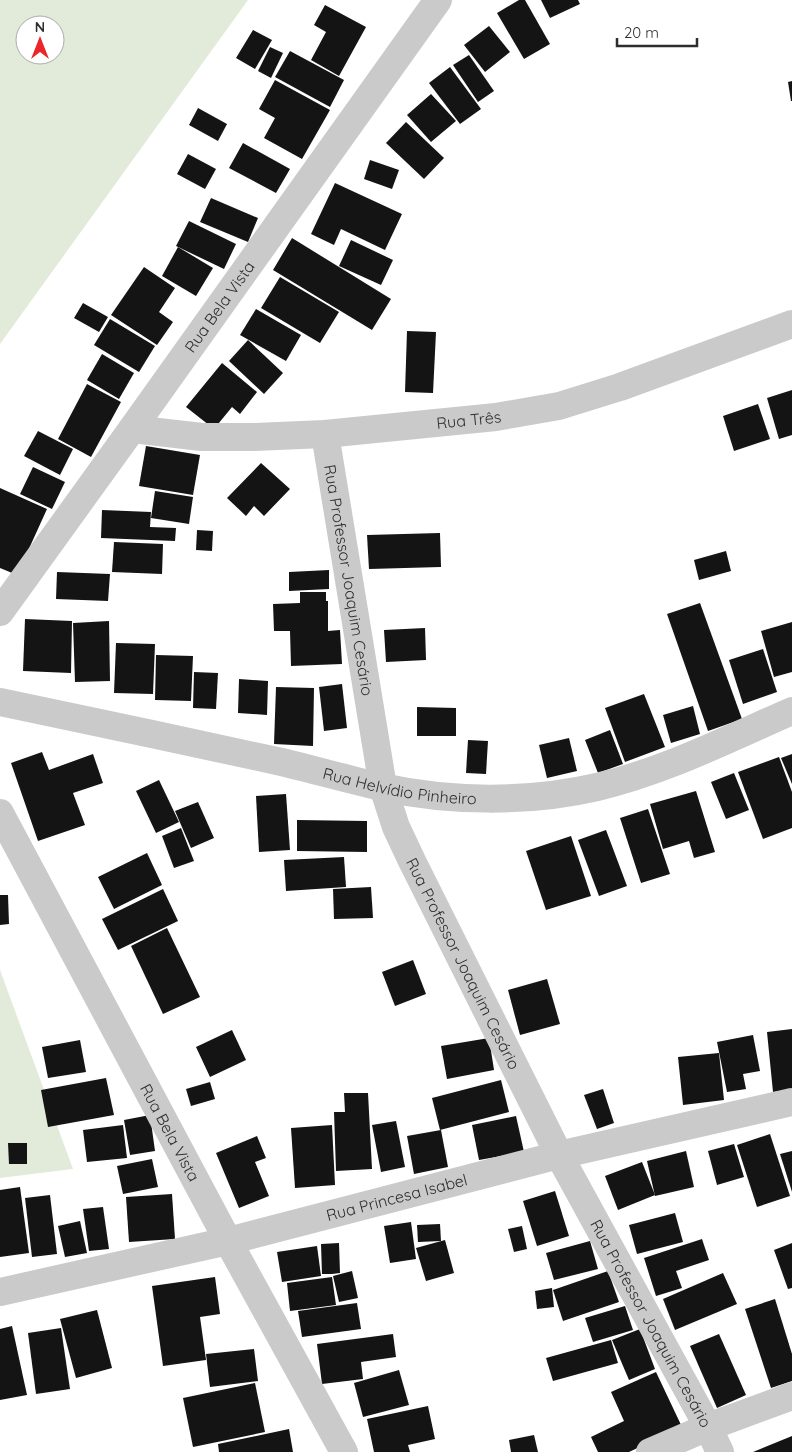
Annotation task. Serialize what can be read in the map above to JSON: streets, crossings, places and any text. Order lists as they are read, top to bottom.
{
  "streets": {
    "street": [
      "Rua Bela Vista",
      "Rua Três",
      "Rua Professor Joaquim Cesário",
      "Rua Helvídio Pinheiro",
      "Rua Princesa Isabel"
    ]
  },
  "crossings": [
    ["Rua Bela Vista", "Rua Três"],
    ["Rua Bela Vista", "Rua Princesa Isabel"],
    ["Rua Três", "Rua Professor Joaquim Cesário"],
    ["Rua Professor Joaquim Cesário", "Rua Helvídio Pinheiro"],
    ["Rua Professor Joaquim Cesário", "Rua Princesa Isabel"]
  ],
  "scale_bar": "20 m",
  "north": "top"
}
